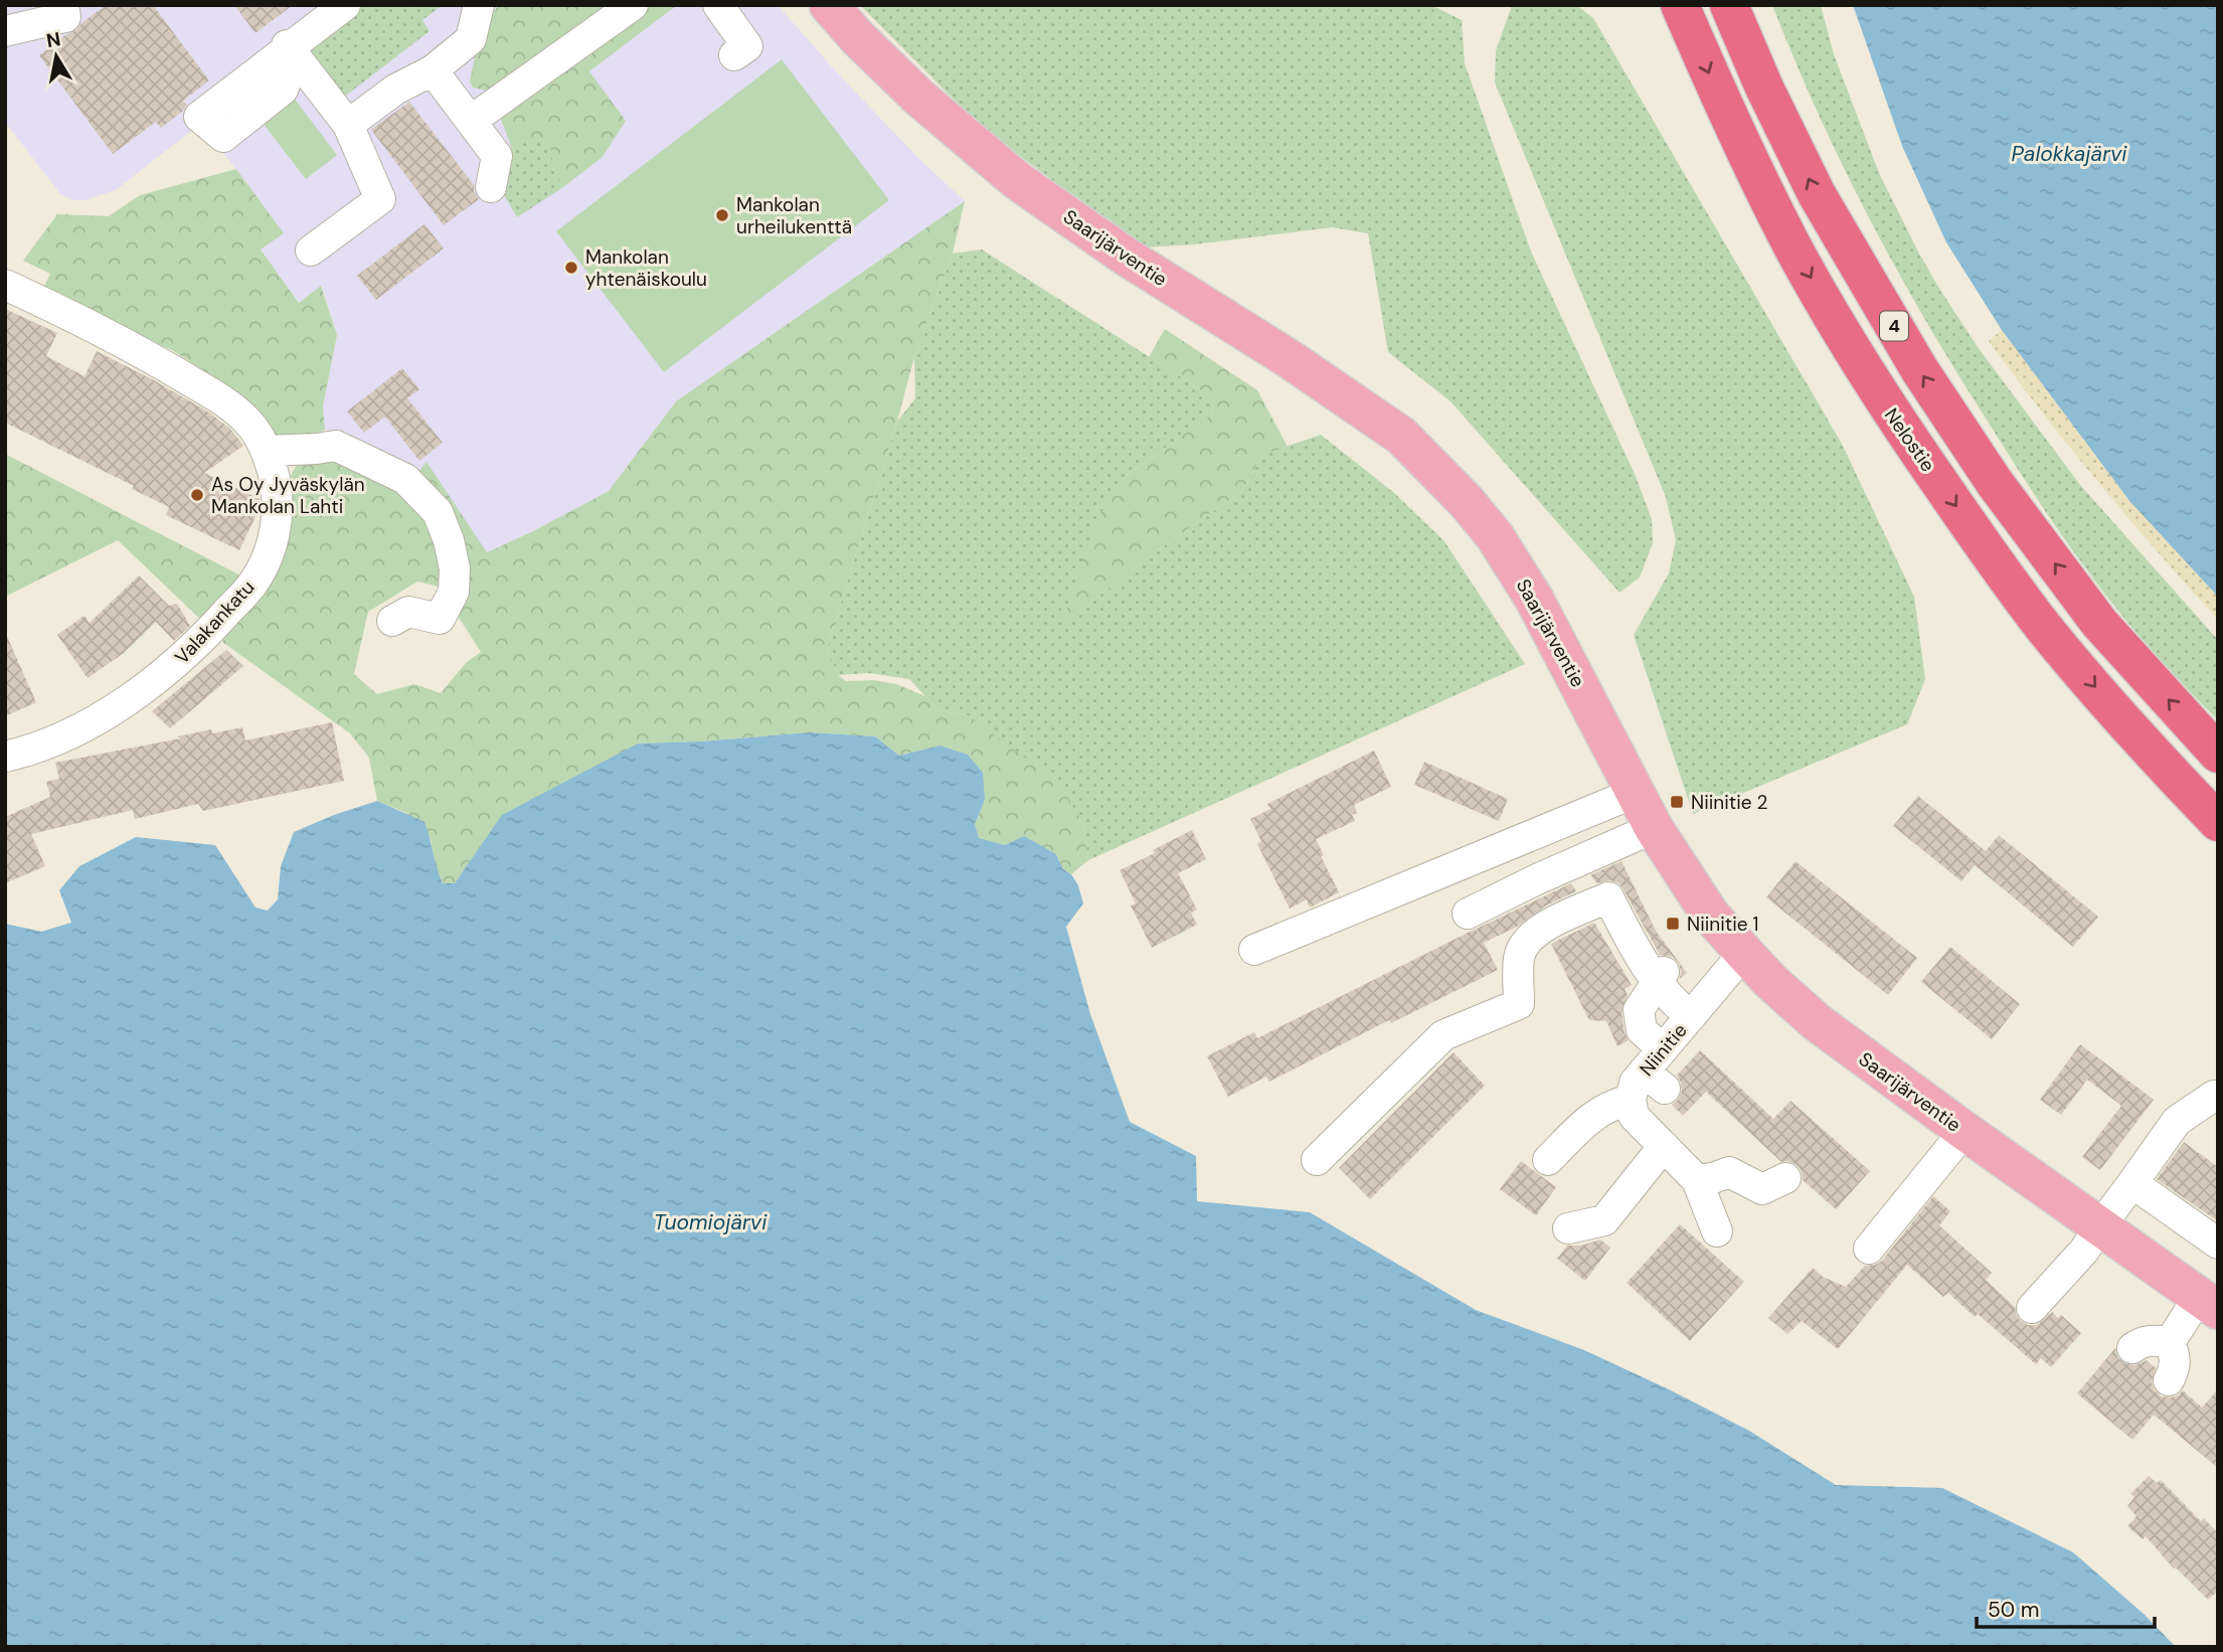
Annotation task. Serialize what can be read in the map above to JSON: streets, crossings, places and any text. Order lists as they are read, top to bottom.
{
  "streets": {
    "highway": ["4", "Nelostie"],
    "main road": ["Saarijärventie"],
    "street": ["Valakankatu", "Niinitie"]
  },
  "crossings": [
    ["Saarijärventie", "Niinitie"]
  ],
  "water": ["Palokkajärvi", "Tuomiojärvi"],
  "places": {
    "other": ["Mankolan urheilukenttä", "Mankolan yhtenäiskoulu", "As Oy Jyväskylän Mankolan Lahti"],
    "transit": ["Niinitie 2", "Niinitie 1"]
  },
  "scale_bar": "50 m",
  "north": "top"
}
